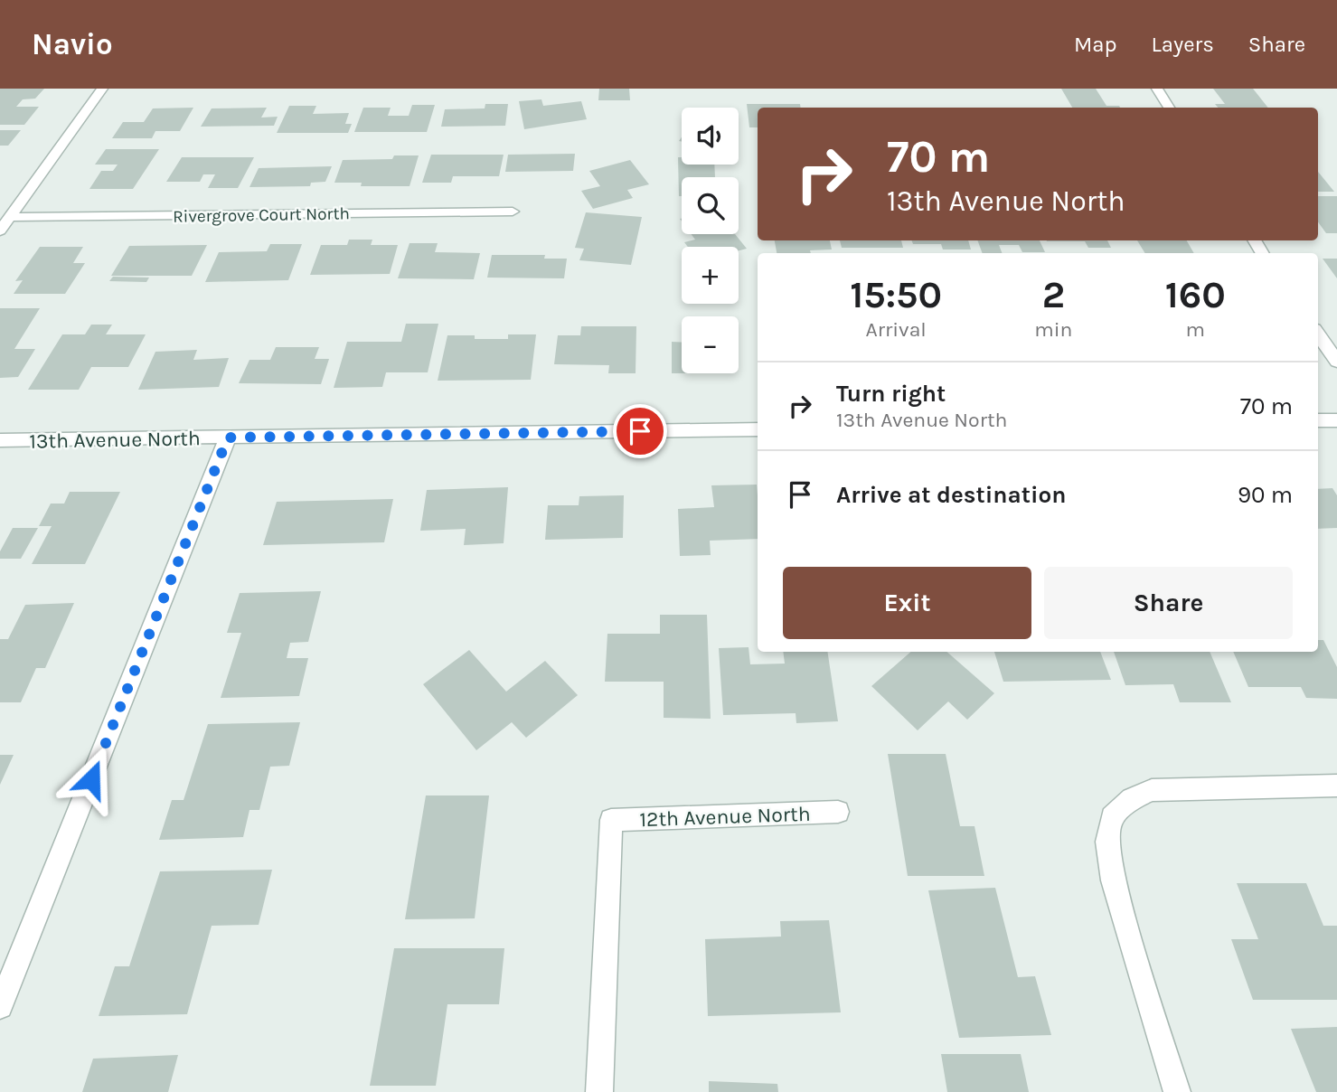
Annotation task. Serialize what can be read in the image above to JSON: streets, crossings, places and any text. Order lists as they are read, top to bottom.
{
  "streets": {
    "street": ["Rivergrove Court North", "13th Avenue North", "12th Avenue North"]
  },
  "page": {
    "header": "Navio",
    "nav": ["Map", "Layers", "Share"],
    "map_buttons": ["+", "−"],
    "turn": ["70 m", "13th Avenue North"],
    "eta": [
      "15:50",
      "Arrival",
      "2",
      "min",
      "160",
      "m"
    ],
    "list": [
      {
        "name": "Turn right",
        "note": "13th Avenue North",
        "value": "70 m"
      },
      {
        "name": "Arrive at destination",
        "value": "90 m"
      }
    ],
    "buttons": ["Exit", "Share"]
  }
}
